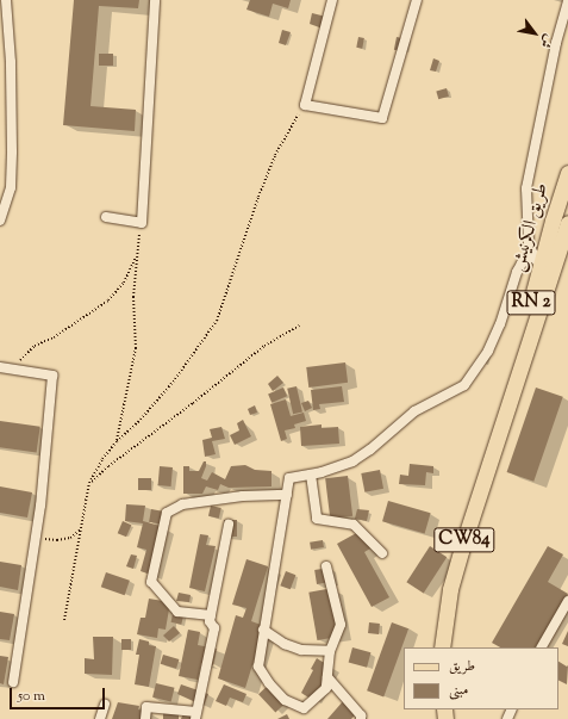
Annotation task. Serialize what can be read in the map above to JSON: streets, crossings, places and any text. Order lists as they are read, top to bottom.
{
  "streets": {
    "main road": ["طريق الكرنيش", "RN 2", "CW84"]
  },
  "legend": ["طريق", "مبنى"],
  "scale_bar": "50 m",
  "north": "bottom right"
}
